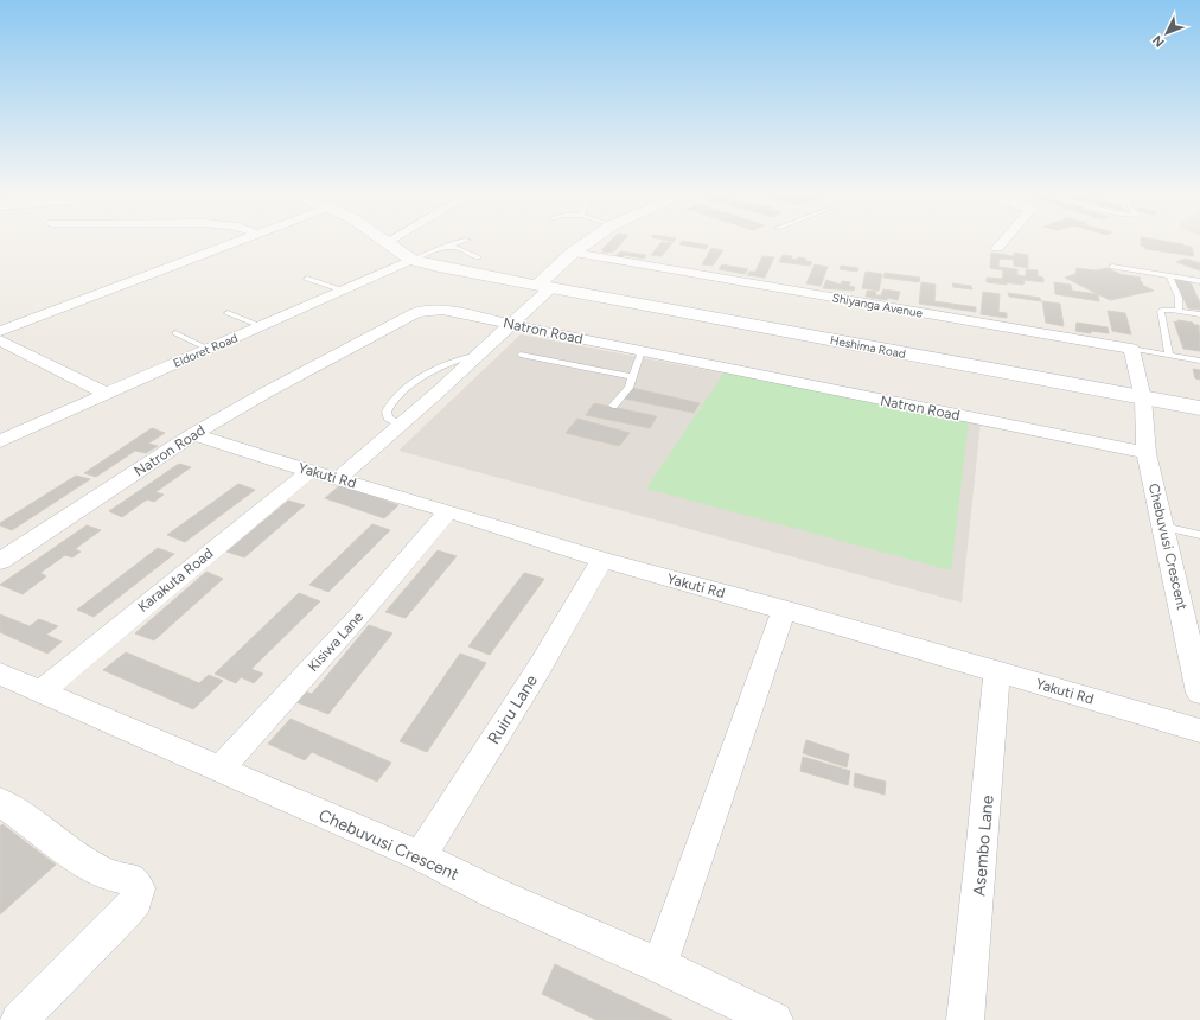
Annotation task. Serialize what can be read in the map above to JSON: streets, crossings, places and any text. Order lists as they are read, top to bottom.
{
  "streets": {
    "street": [
      "Shiyanga Avenue",
      "Natron Road",
      "Heshima Road",
      "Eldoret Road",
      "Yakuti Rd",
      "Chebuvusi Crescent",
      "Karakuta Road",
      "Kisiwa Lane",
      "Ruiru Lane",
      "Asembo Lane"
    ]
  },
  "crossings": [
    ["Natron Road", "Yakuti Rd"],
    ["Natron Road", "Chebuvusi Crescent"],
    ["Heshima Road", "Eldoret Road"],
    ["Heshima Road", "Chebuvusi Crescent"],
    ["Yakuti Rd", "Karakuta Road"],
    ["Yakuti Rd", "Kisiwa Lane"],
    ["Yakuti Rd", "Ruiru Lane"],
    ["Yakuti Rd", "Asembo Lane"],
    ["Chebuvusi Crescent", "Karakuta Road"],
    ["Chebuvusi Crescent", "Kisiwa Lane"],
    ["Chebuvusi Crescent", "Ruiru Lane"]
  ],
  "north": "bottom left"
}
